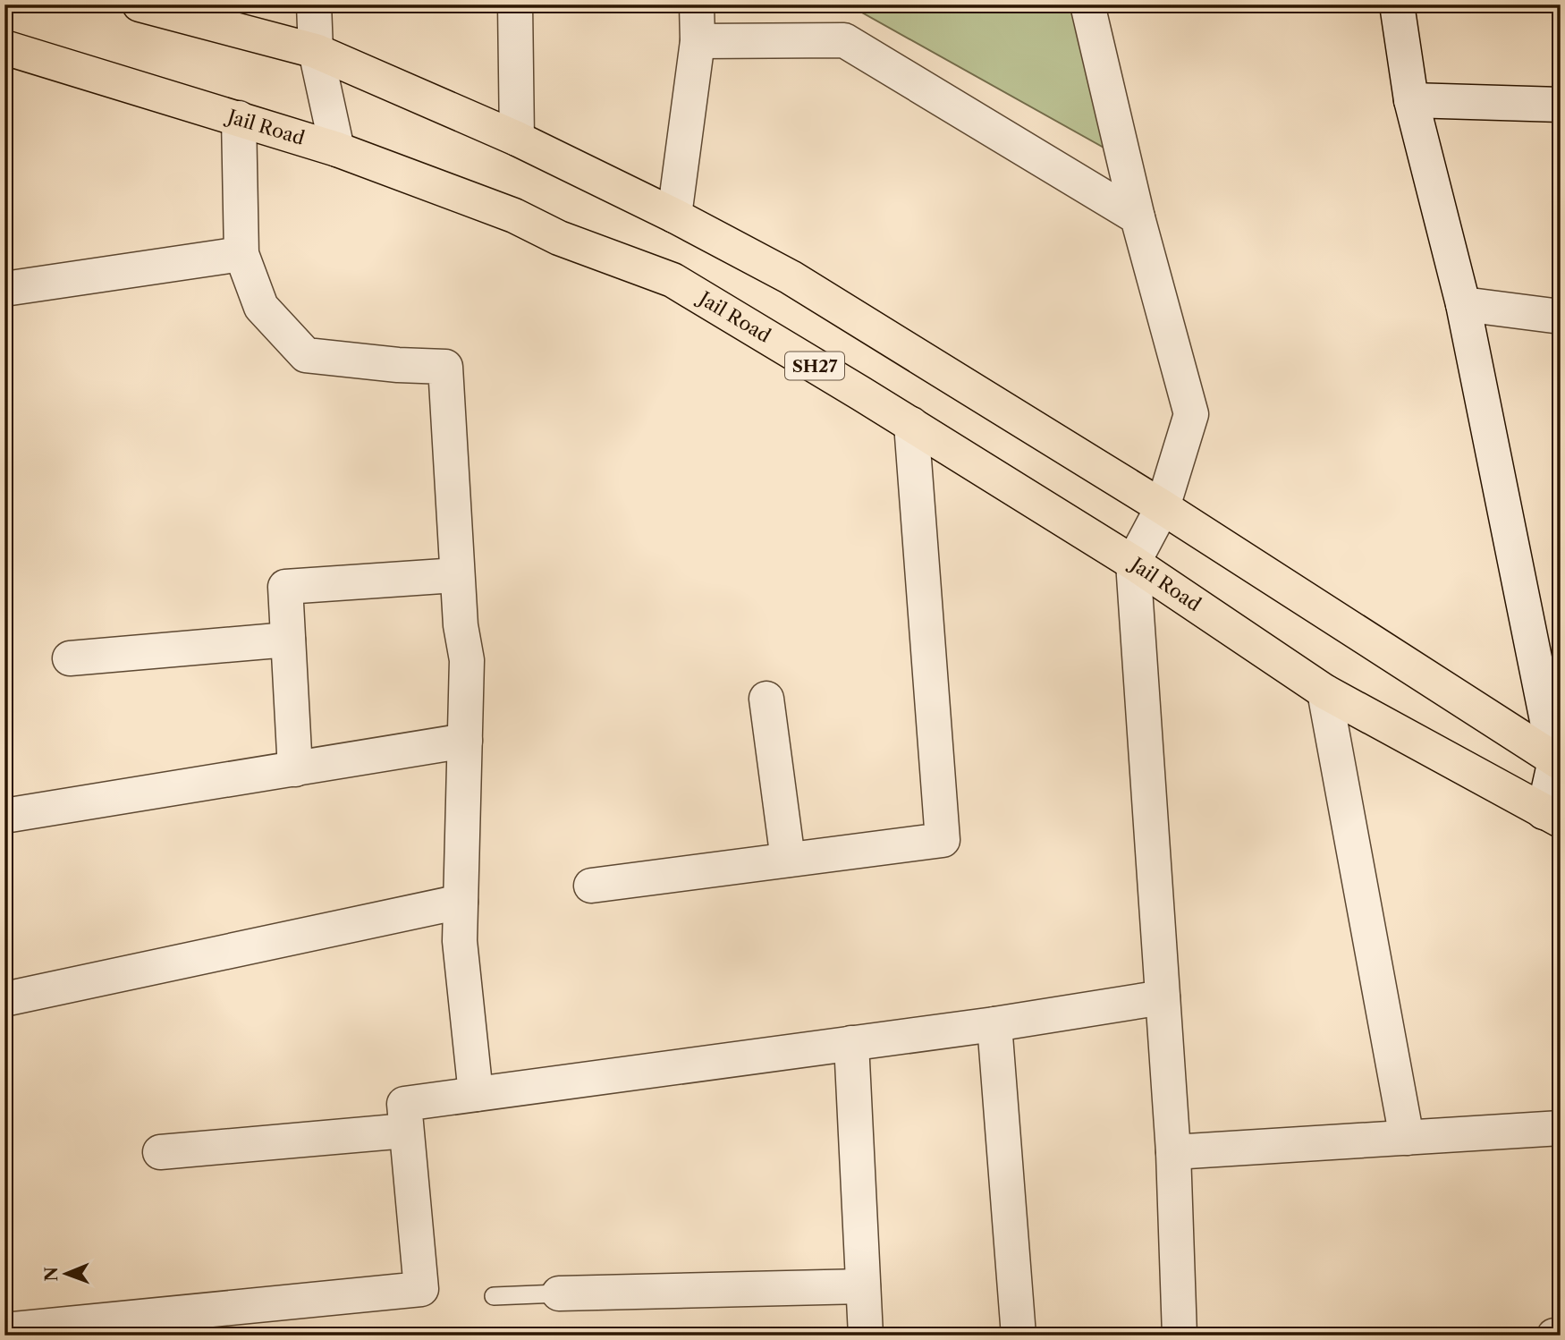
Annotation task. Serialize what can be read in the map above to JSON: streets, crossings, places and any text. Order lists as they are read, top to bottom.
{
  "streets": {
    "main road": ["Jail Road", "SH27"]
  },
  "north": "left"
}
